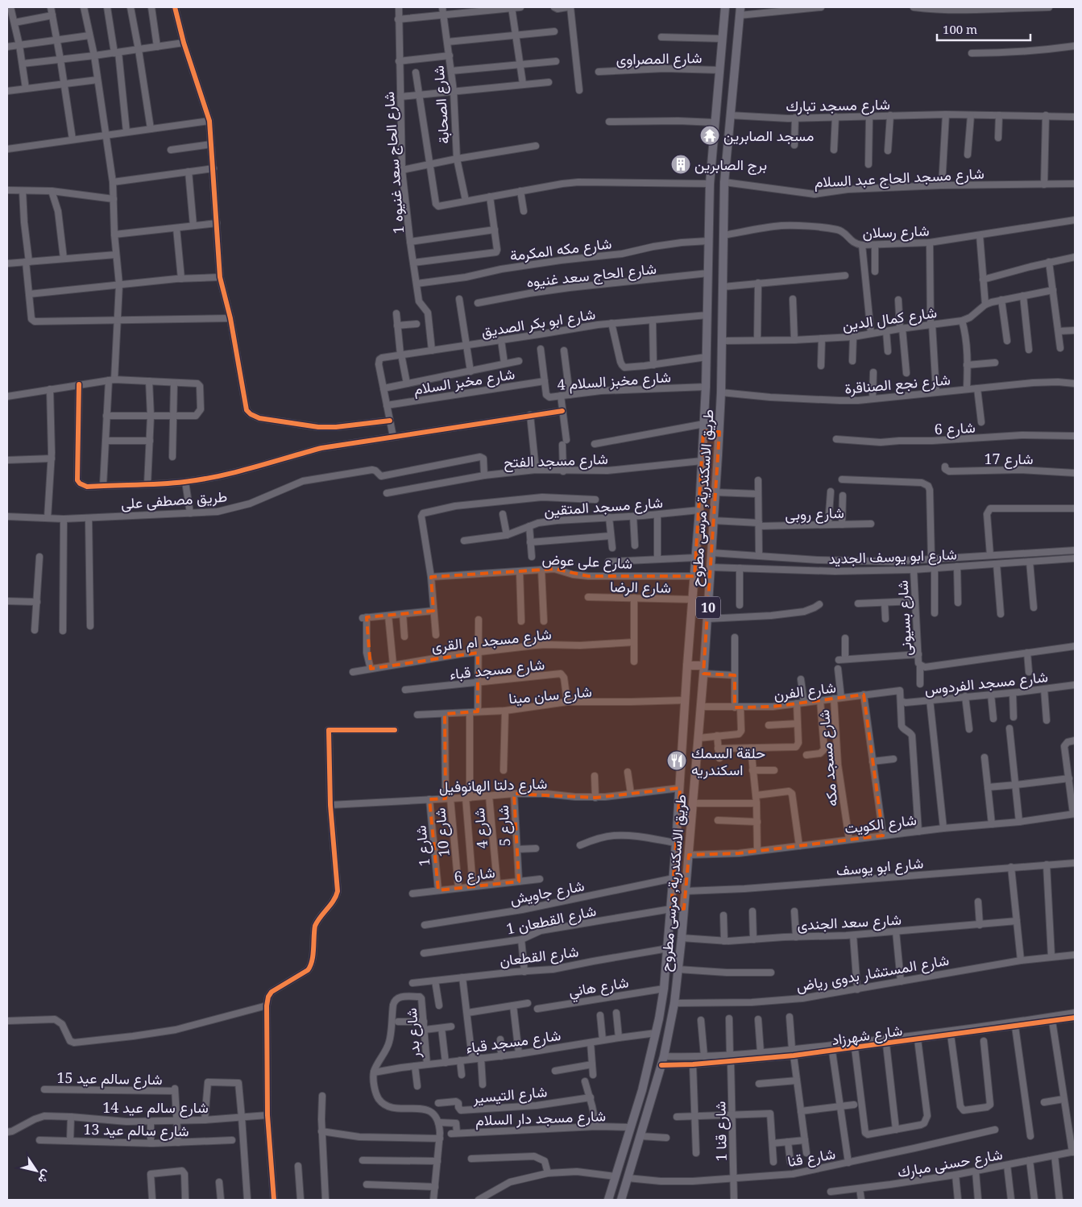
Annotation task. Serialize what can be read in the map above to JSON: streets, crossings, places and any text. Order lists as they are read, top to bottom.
{
  "streets": {
    "main road": ["طريق الاسكندرية, مرسى مطروح", "10"],
    "street": [
      "شارع المصراوى",
      "شارع الصحابة",
      "شارع مسجد تبارك",
      "شارع الحاج سعد غنيوه 1",
      "شارع مسجد الحاج عبد السلام",
      "شارع رسلان",
      "شارع مكه المكرمة",
      "شارع الحاج سعد غنيوه",
      "شارع كمال الدين",
      "شارع ابو بكر الصديق",
      "شارع مخبز السلام 4",
      "شارع مخبز السلام",
      "شارع نجع الصناقرة",
      "شارع 6",
      "شارع 17",
      "شارع مسجد الفتح",
      "طريق مصطفى على",
      "شارع مسجد المتقين",
      "شارع روبى",
      "شارع ابو يوسف الجديد",
      "شارع على عوض",
      "شارع الرضا",
      "شارع بسيونى",
      "شارع مسجد ام القرى",
      "شارع مسجد قباء",
      "شارع مسجد الفردوس",
      "شارع الفرن",
      "شارع سان مينا",
      "شارع مسجد مكه",
      "شارع دلتا الهانوفيل",
      "شارع الكويت",
      "شارع 5",
      "شارع 4",
      "شارع 10",
      "شارع 1",
      "شارع ابو يوسف",
      "شارع جاويش",
      "شارع القطعان 1",
      "شارع سعد الجندى",
      "شارع القطعان",
      "شارع المستشار بدوى رياض",
      "شارع هاني",
      "شارع بدر",
      "شارع شهرزاد",
      "شارع سالم عيد 15",
      "شارع التيسير",
      "شارع سالم عيد 14",
      "شارع مسجد دار السلام",
      "شارع سالم عيد 13",
      "شارع قنا 1",
      "شارع قنا",
      "شارع حسنى مبارك"
    ]
  },
  "crossings": [
    ["شارع المصراوى", "طريق الاسكندرية, مرسى مطروح"],
    ["شارع مسجد تبارك", "طريق الاسكندرية, مرسى مطروح"],
    ["شارع الحاج سعد غنيوه 1", "شارع مكه المكرمة"],
    ["شارع الحاج سعد غنيوه 1", "شارع ابو بكر الصديق"],
    ["شارع مسجد الحاج عبد السلام", "طريق الاسكندرية, مرسى مطروح"],
    ["شارع رسلان", "طريق الاسكندرية, مرسى مطروح"],
    ["شارع مكه المكرمة", "طريق الاسكندرية, مرسى مطروح"],
    ["شارع الحاج سعد غنيوه", "طريق الاسكندرية, مرسى مطروح"],
    ["شارع كمال الدين", "طريق الاسكندرية, مرسى مطروح"],
    ["شارع ابو بكر الصديق", "طريق الاسكندرية, مرسى مطروح"],
    ["شارع مخبز السلام 4", "شارع مخبز السلام"],
    ["شارع مخبز السلام 4", "طريق الاسكندرية, مرسى مطروح"],
    ["شارع نجع الصناقرة", "طريق الاسكندرية, مرسى مطروح"],
    ["شارع 6", "شارع 5"],
    ["شارع 6", "شارع 4"],
    ["شارع 6", "شارع 10"],
    ["شارع 6", "شارع 1"],
    ["شارع مسجد الفتح", "طريق الاسكندرية, مرسى مطروح"],
    ["شارع مسجد الفتح", "طريق مصطفى على"],
    ["طريق الاسكندرية, مرسى مطروح", "شارع مسجد المتقين"],
    ["طريق الاسكندرية, مرسى مطروح", "شارع روبى"],
    ["طريق الاسكندرية, مرسى مطروح", "شارع ابو يوسف الجديد"],
    ["طريق الاسكندرية, مرسى مطروح", "شارع على عوض"],
    ["طريق الاسكندرية, مرسى مطروح", "شارع الرضا"],
    ["طريق الاسكندرية, مرسى مطروح", "شارع مسجد قباء"],
    ["طريق الاسكندرية, مرسى مطروح", "شارع الفرن"],
    ["طريق الاسكندرية, مرسى مطروح", "شارع سان مينا"],
    ["طريق الاسكندرية, مرسى مطروح", "شارع دلتا الهانوفيل"],
    ["طريق الاسكندرية, مرسى مطروح", "شارع الكويت"],
    ["طريق الاسكندرية, مرسى مطروح", "شارع ابو يوسف"],
    ["طريق الاسكندرية, مرسى مطروح", "شارع جاويش"],
    ["طريق الاسكندرية, مرسى مطروح", "شارع القطعان 1"],
    ["طريق الاسكندرية, مرسى مطروح", "شارع سعد الجندى"],
    ["طريق الاسكندرية, مرسى مطروح", "شارع القطعان"],
    ["طريق الاسكندرية, مرسى مطروح", "شارع المستشار بدوى رياض"],
    ["طريق الاسكندرية, مرسى مطروح", "شارع هاني"],
    ["طريق الاسكندرية, مرسى مطروح", "شارع شهرزاد"],
    ["طريق الاسكندرية, مرسى مطروح", "شارع مسجد دار السلام"],
    ["طريق الاسكندرية, مرسى مطروح", "شارع قنا"],
    ["شارع ابو يوسف الجديد", "شارع بسيونى"],
    ["شارع بسيونى", "شارع مسجد الفردوس"],
    ["شارع مسجد قباء", "شارع سان مينا"],
    ["شارع مسجد قباء", "شارع بدر"],
    ["شارع مسجد الفردوس", "شارع الفرن"],
    ["شارع الفرن", "شارع مسجد مكه"],
    ["شارع مسجد مكه", "شارع الكويت"],
    ["شارع دلتا الهانوفيل", "شارع 5"],
    ["شارع دلتا الهانوفيل", "شارع 4"],
    ["شارع دلتا الهانوفيل", "شارع 10"],
    ["شارع دلتا الهانوفيل", "شارع 1"],
    ["شارع شهرزاد", "شارع قنا 1"],
    ["شارع سالم عيد 15", "شارع سالم عيد 14"],
    ["شارع قنا 1", "شارع قنا"]
  ],
  "places": {
    "temple": ["مسجد الصابرين"],
    "building": ["برج الصابرين"],
    "restaurant": ["حلقة السمك اسكندريه"]
  },
  "scale_bar": "100 m",
  "north": "bottom right"
}
